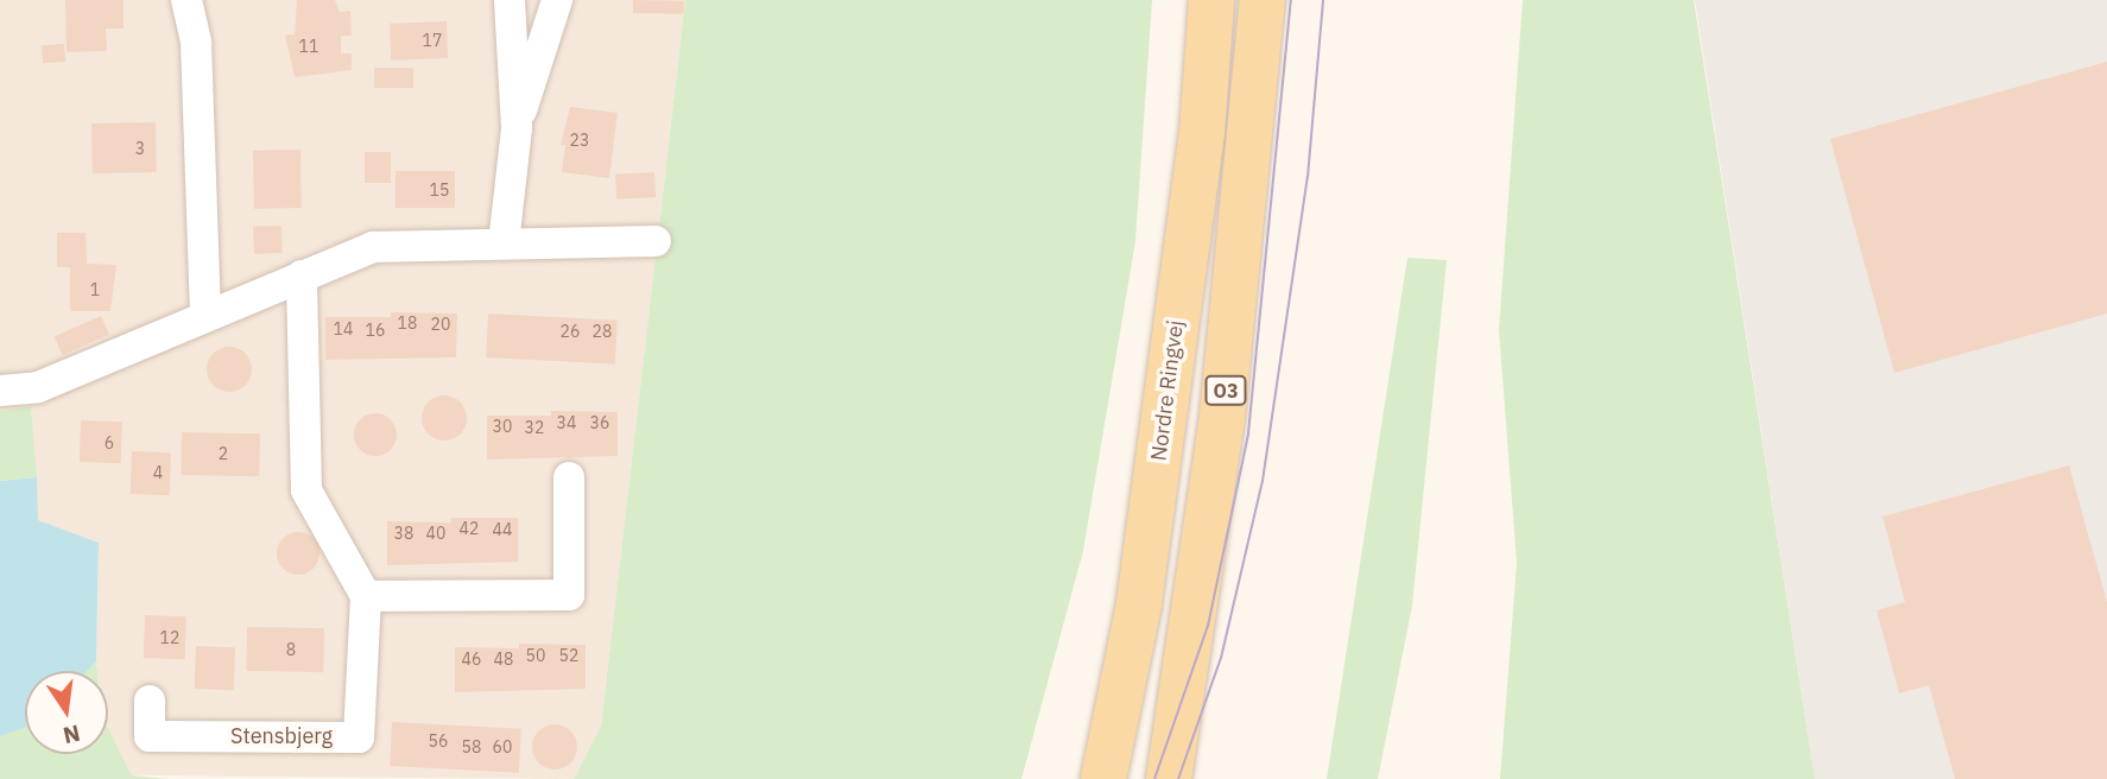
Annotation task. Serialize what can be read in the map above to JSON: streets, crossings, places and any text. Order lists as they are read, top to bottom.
{
  "streets": {
    "main road": ["Nordre Ringvej", "O3"],
    "street": ["Stensbjerg"]
  },
  "house_numbers": [
    "17",
    "11",
    "23",
    "3",
    "15",
    "1",
    "18",
    "20",
    "14",
    "16",
    "26",
    "28",
    "34",
    "36",
    "30",
    "32",
    "6",
    "2",
    "4",
    "42",
    "44",
    "38",
    "40",
    "12",
    "8",
    "50",
    "52",
    "46",
    "48",
    "56",
    "58",
    "60"
  ],
  "north": "bottom"
}
